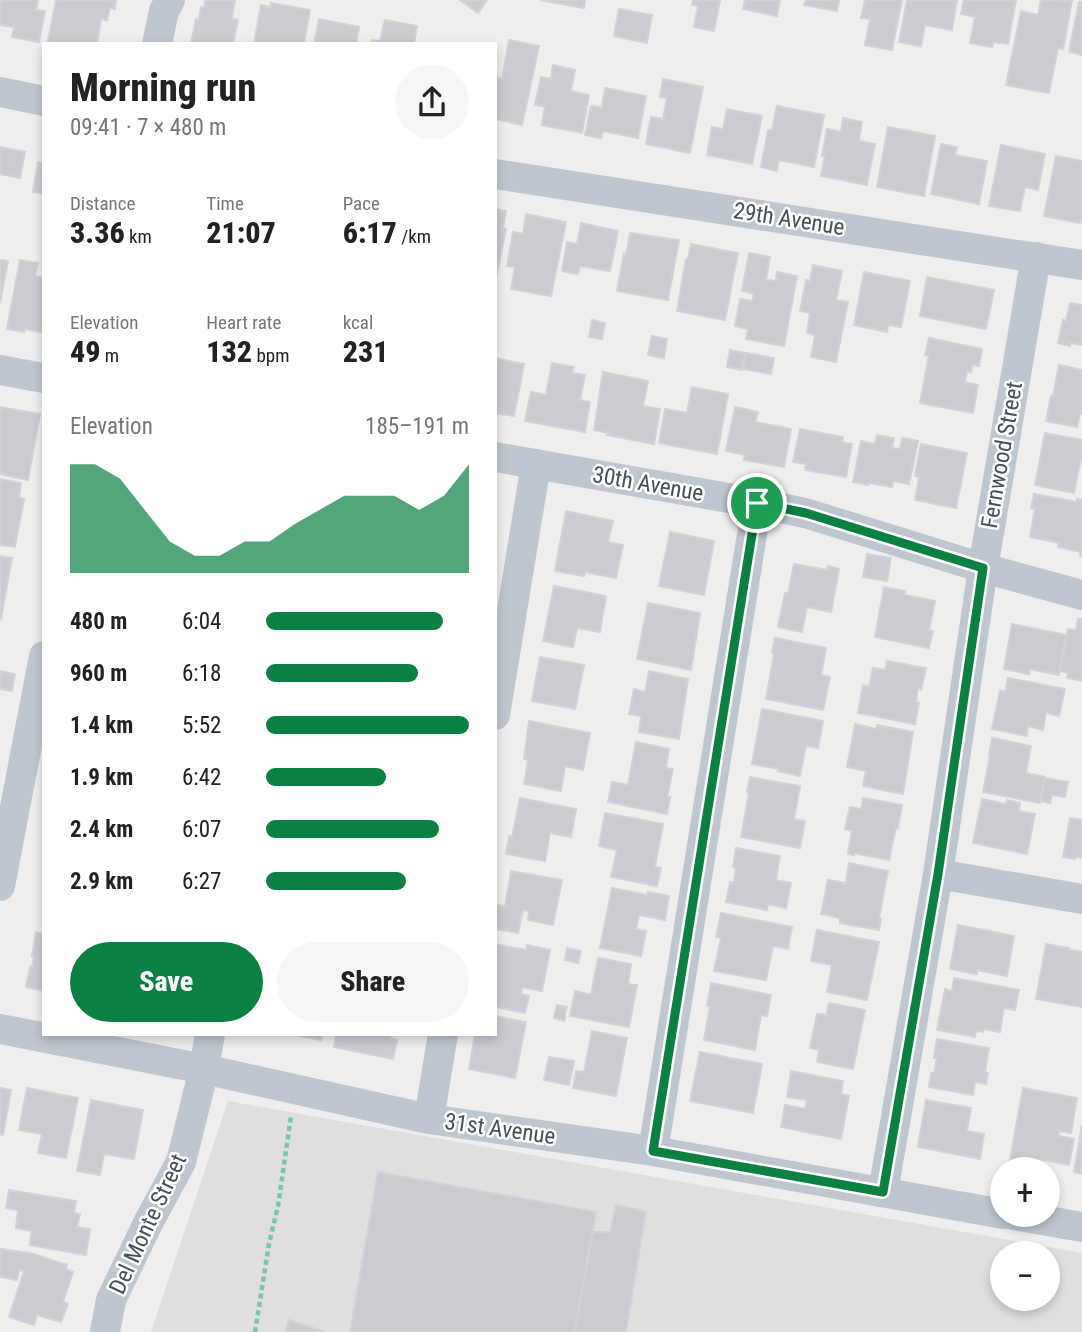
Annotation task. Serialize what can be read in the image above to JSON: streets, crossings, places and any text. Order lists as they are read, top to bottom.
{
  "streets": {
    "street": [
      "29th Avenue",
      "Fernwood Street",
      "30th Avenue",
      "31st Avenue",
      "Del Monte Street"
    ]
  },
  "crossings": [
    ["29th Avenue", "Fernwood Street"],
    ["Fernwood Street", "30th Avenue"],
    ["Fernwood Street", "31st Avenue"],
    ["31st Avenue", "Del Monte Street"]
  ],
  "page": {
    "heading": ["Morning run", "09:41 · 7 × 480 m"],
    "stats": [
      ["Distance", "3.36 km"],
      ["Time", "21:07"],
      ["Pace", "6:17 /km"],
      ["Elevation", "49 m"],
      ["Heart rate", "132 bpm"],
      ["kcal", "231"]
    ],
    "chart": ["Elevation", "185–191 m"],
    "list": [
      {
        "name": "480 m",
        "note": "6:04"
      },
      {
        "name": "960 m",
        "note": "6:18"
      },
      {
        "name": "1.4 km",
        "note": "5:52"
      },
      {
        "name": "1.9 km",
        "note": "6:42"
      },
      {
        "name": "2.4 km",
        "note": "6:07"
      },
      {
        "name": "2.9 km",
        "note": "6:27"
      }
    ],
    "buttons": ["Save", "Share"],
    "map_buttons": ["+", "−"]
  }
}
